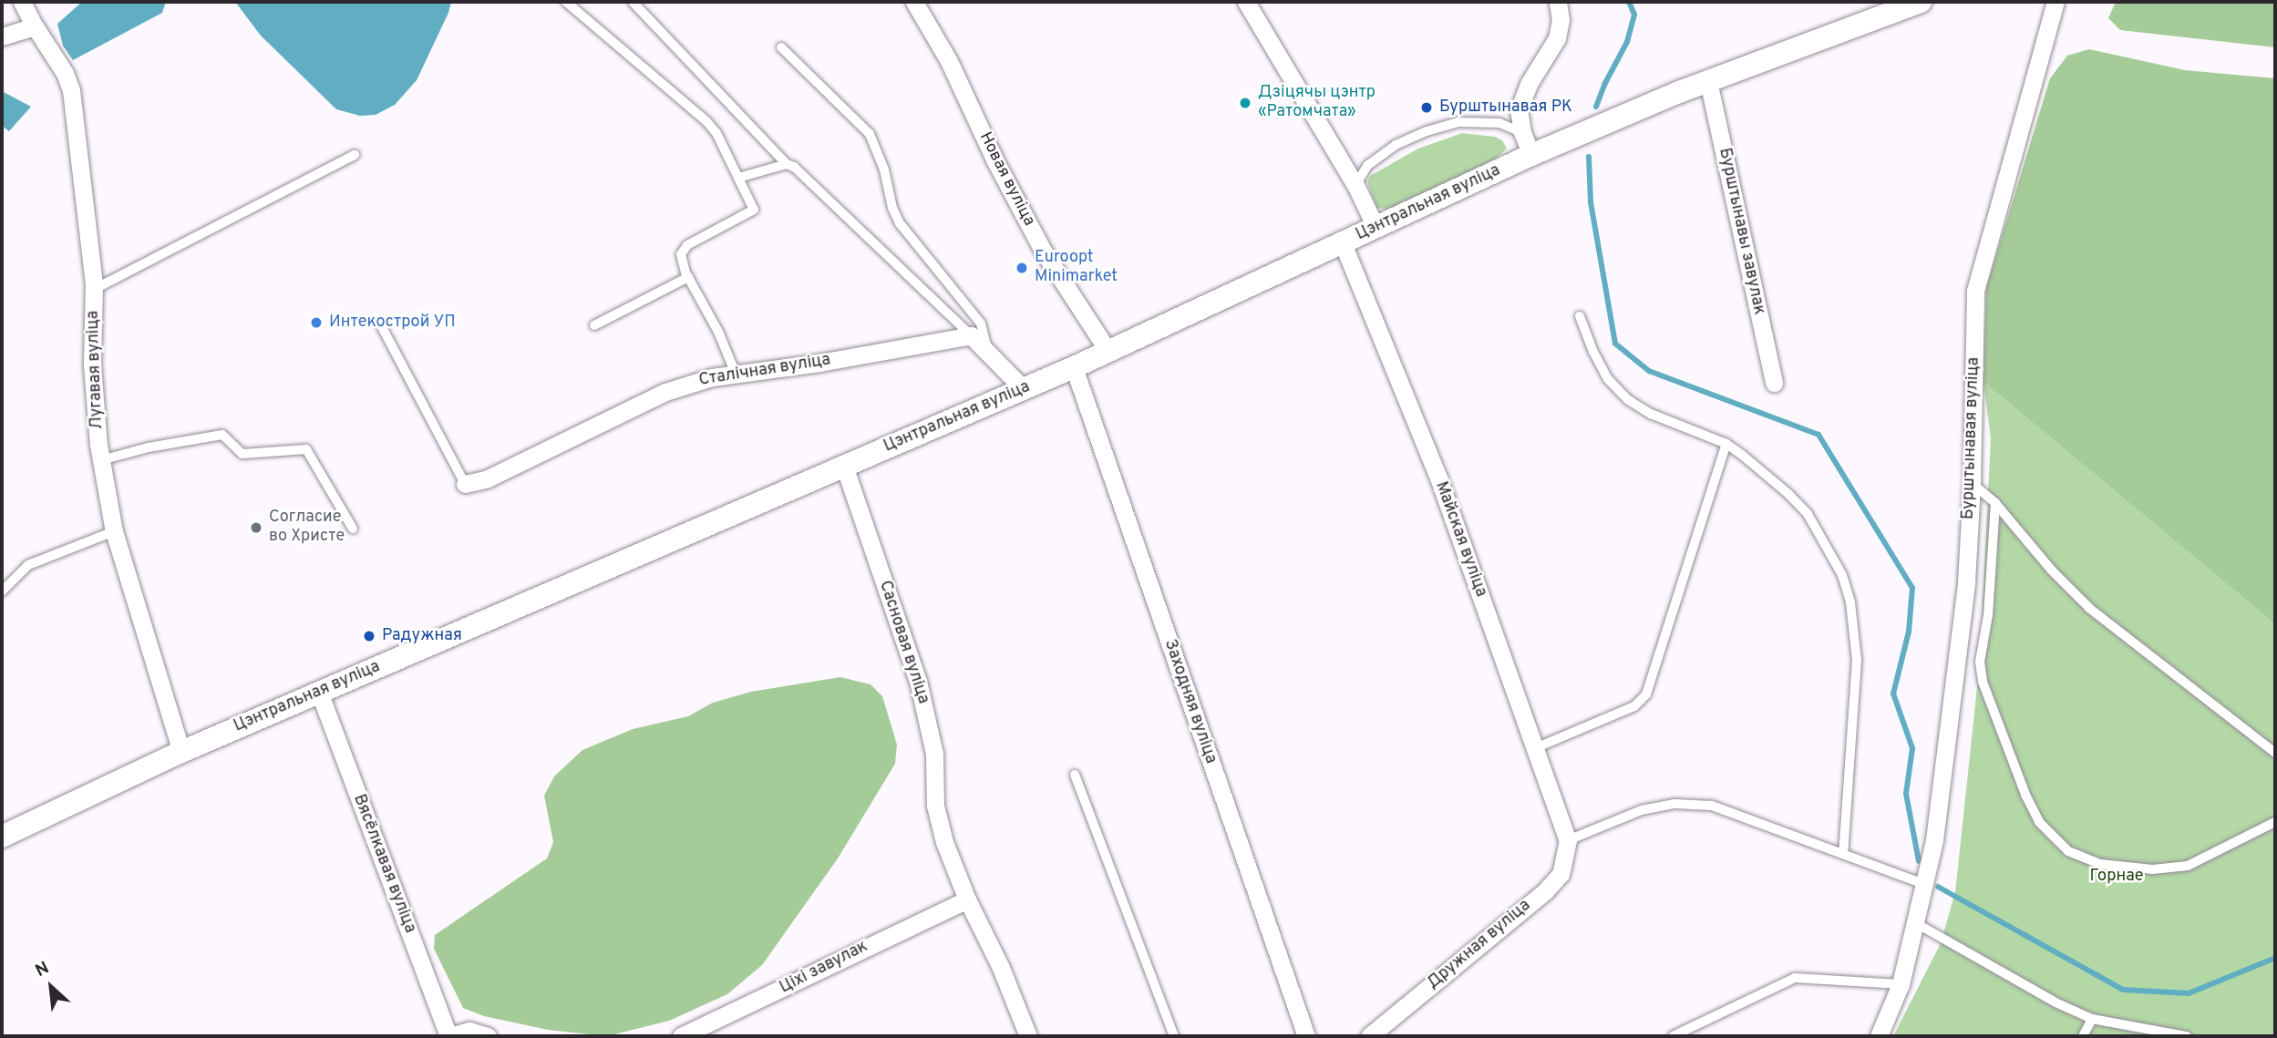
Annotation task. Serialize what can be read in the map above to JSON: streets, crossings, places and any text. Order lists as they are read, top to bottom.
{
  "streets": {
    "street": [
      "Новая вуліца",
      "Цэнтральная вуліца",
      "Бурштынавы завулак",
      "Лугавая вуліца",
      "Сталічная вуліца",
      "Бурштынавая вуліца",
      "Майская вуліца",
      "Сасновая вуліца",
      "Заходняя вуліца",
      "Вясёлкавая вуліца",
      "Дружная вуліца",
      "Ціхі завулак"
    ]
  },
  "crossings": [
    ["Новая вуліца", "Цэнтральная вуліца"],
    ["Цэнтральная вуліца", "Бурштынавы завулак"],
    ["Цэнтральная вуліца", "Лугавая вуліца"],
    ["Цэнтральная вуліца", "Майская вуліца"],
    ["Цэнтральная вуліца", "Сасновая вуліца"],
    ["Цэнтральная вуліца", "Заходняя вуліца"],
    ["Цэнтральная вуліца", "Вясёлкавая вуліца"],
    ["Майская вуліца", "Дружная вуліца"],
    ["Сасновая вуліца", "Ціхі завулак"]
  ],
  "parks": ["Горнае"],
  "places": [
    "Дзіцячы цэнтр «Ратомчата»",
    "Бурштынавая РК",
    "Euroopt Minimarket",
    "Интекострой УП",
    "Согласие во Христе",
    "Радужная"
  ],
  "north": "top left"
}
